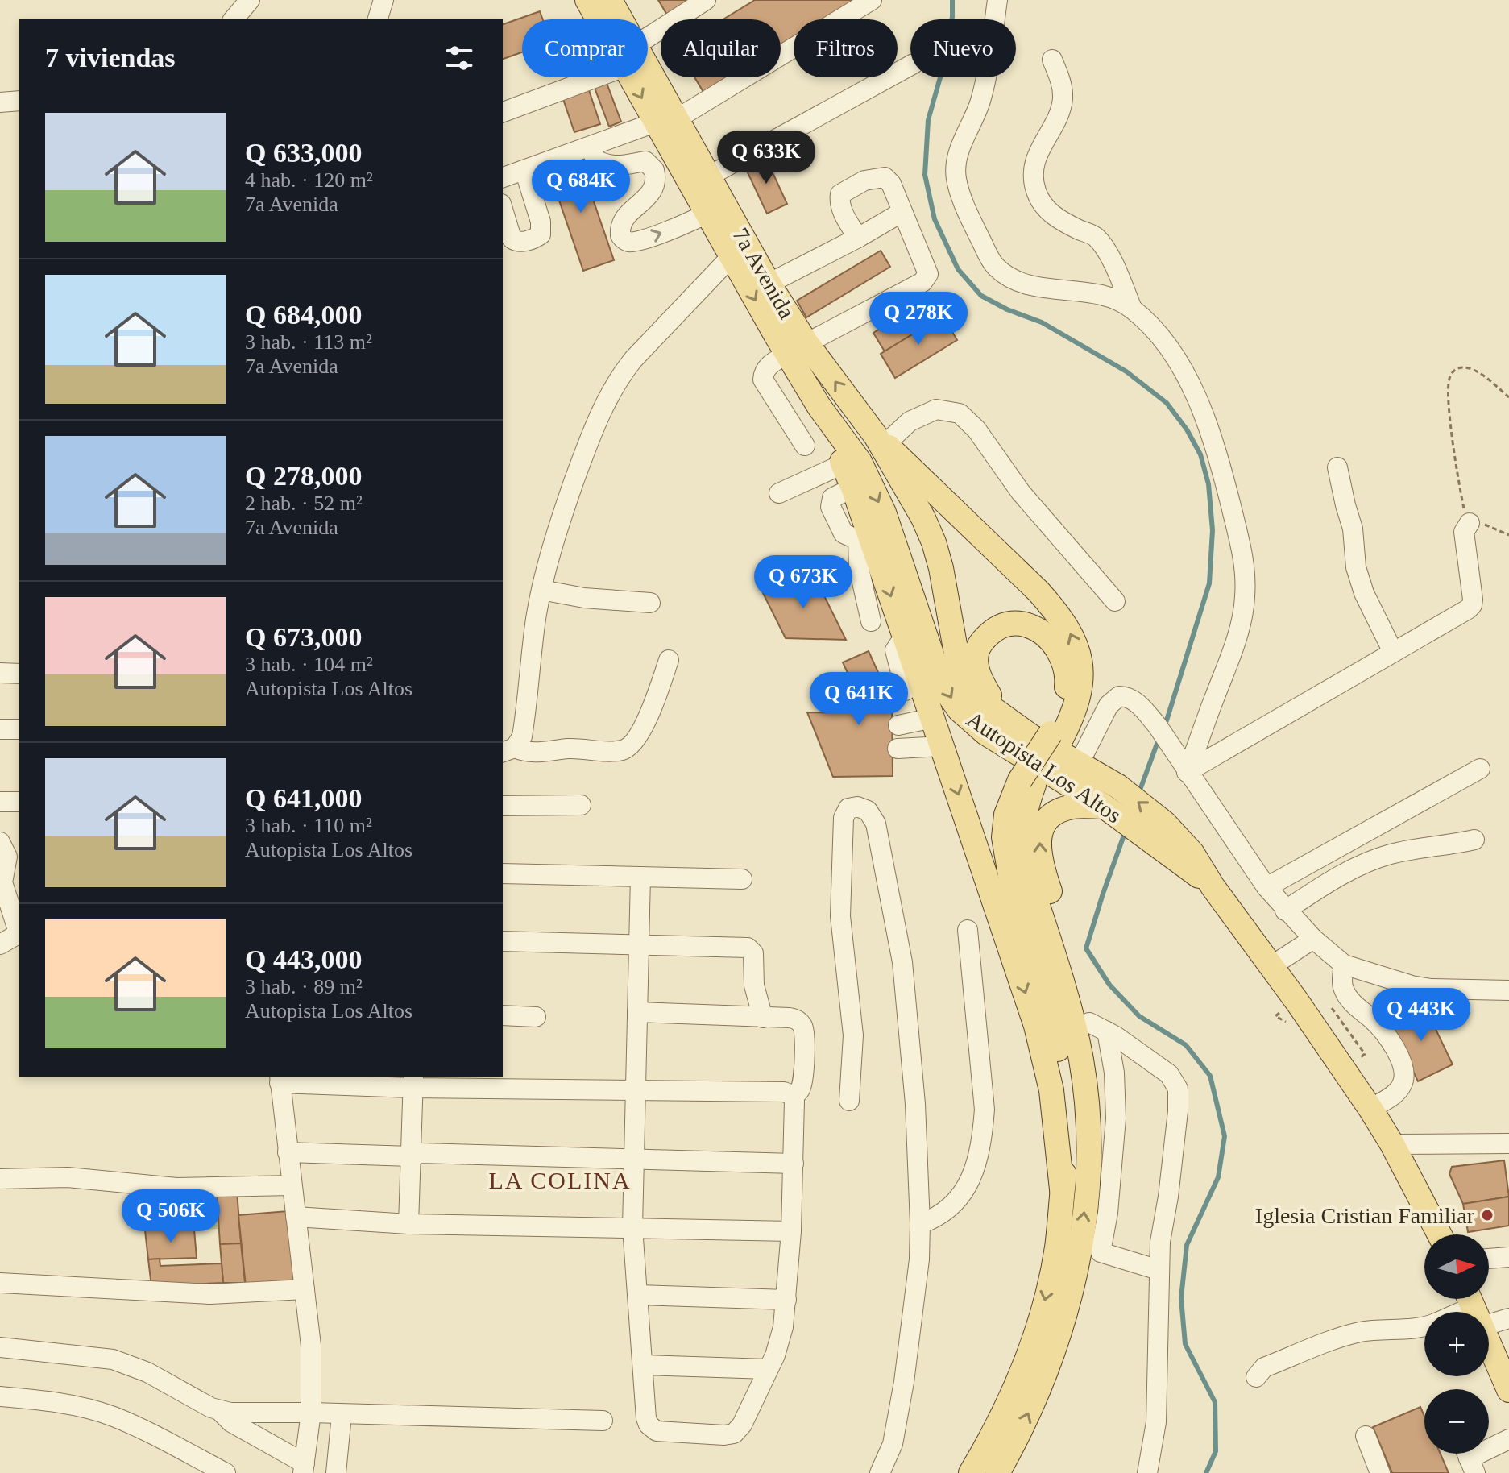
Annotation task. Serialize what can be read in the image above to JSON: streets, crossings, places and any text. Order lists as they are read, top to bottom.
{
  "streets": {
    "main road": ["7a Avenida", "Autopista Los Altos"]
  },
  "crossings": [
    ["7a Avenida", "Autopista Los Altos"]
  ],
  "districts": ["LA COLINA"],
  "places": ["Iglesia Cristian Familiar"],
  "north": "right",
  "page": {
    "chip": [
      "Comprar",
      "Alquilar",
      "Filtros",
      "Nuevo"
    ],
    "heading": "7 viviendas",
    "list": [
      {
        "name": "Q 633,000",
        "note": "4 hab. · 120 m² · 7a Avenida"
      },
      {
        "name": "Q 684,000",
        "note": "3 hab. · 113 m² · 7a Avenida"
      },
      {
        "name": "Q 278,000",
        "note": "2 hab. · 52 m² · 7a Avenida"
      },
      {
        "name": "Q 673,000",
        "note": "3 hab. · 104 m² · Autopista Los Altos"
      },
      {
        "name": "Q 641,000",
        "note": "3 hab. · 110 m² · Autopista Los Altos"
      },
      {
        "name": "Q 443,000",
        "note": "3 hab. · 89 m² · Autopista Los Altos"
      }
    ],
    "price": [
      "Q 633K",
      "Q 684K",
      "Q 278K",
      "Q 673K",
      "Q 641K",
      "Q 443K",
      "Q 506K"
    ],
    "map_buttons": ["+", "−"]
  }
}
